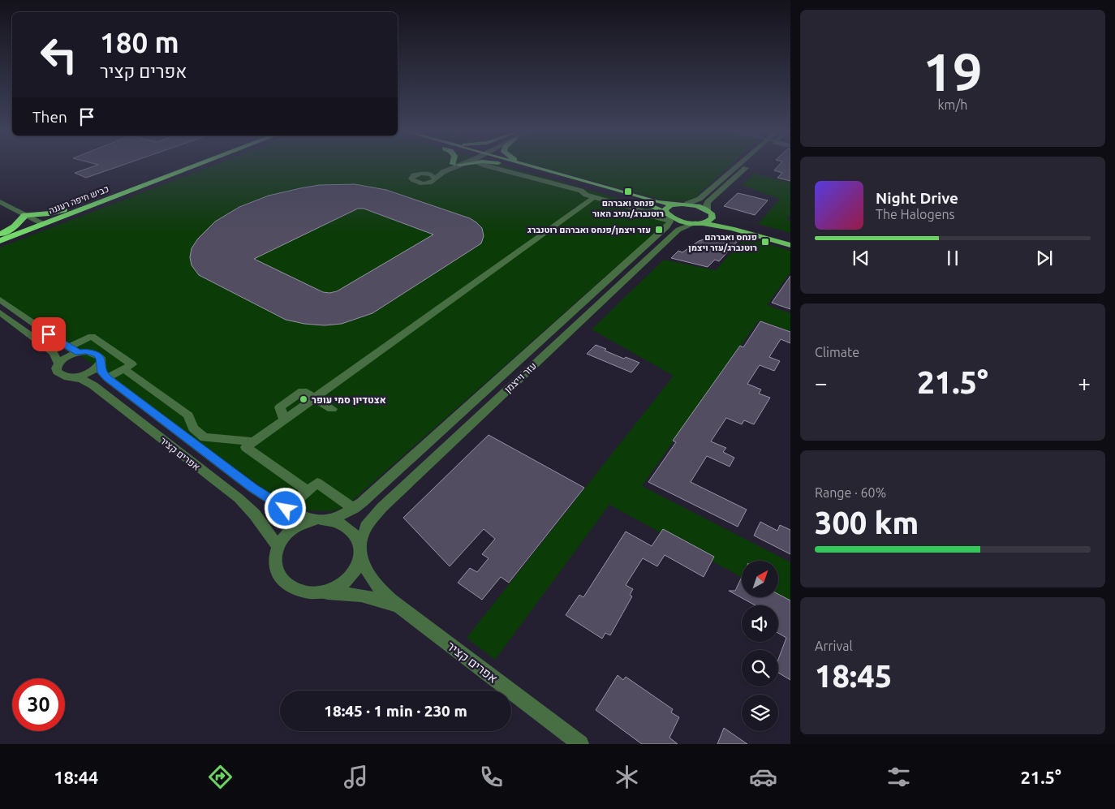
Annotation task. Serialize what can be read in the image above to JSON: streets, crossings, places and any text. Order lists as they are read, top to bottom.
{
  "streets": {
    "highway": ["כביש חיפה רעננה"],
    "street": ["עזר וייצמן", "אפרים קציר"]
  },
  "crossings": [
    ["עזר וייצמן", "אפרים קציר"]
  ],
  "places": {
    "transit": ["פנחס ואברהם רוטנברג/נתיב האור", "עזר ויצמן/פנחס ואברהם רוטנברג", "פנחס ואברהם רוטנברג/עזר ויצמן"],
    "other": ["אצטדיון סמי עופר"]
  },
  "north": "top right",
  "page": {
    "tile": [
      ["19", "km/h"],
      "Climate",
      ["Range · 60%", "300 km"],
      ["Arrival", "18:45"]
    ],
    "turn": ["180 m", "אפרים קציר"],
    "then": "Then",
    "song": ["Night Drive", "The Halogens"],
    "heat": ["−", "21.5°", "+"],
    "limit": "30",
    "trip": "18:45 · 1 min · 230 m",
    "tabs": ["18:44", "21.5°"]
  }
}
